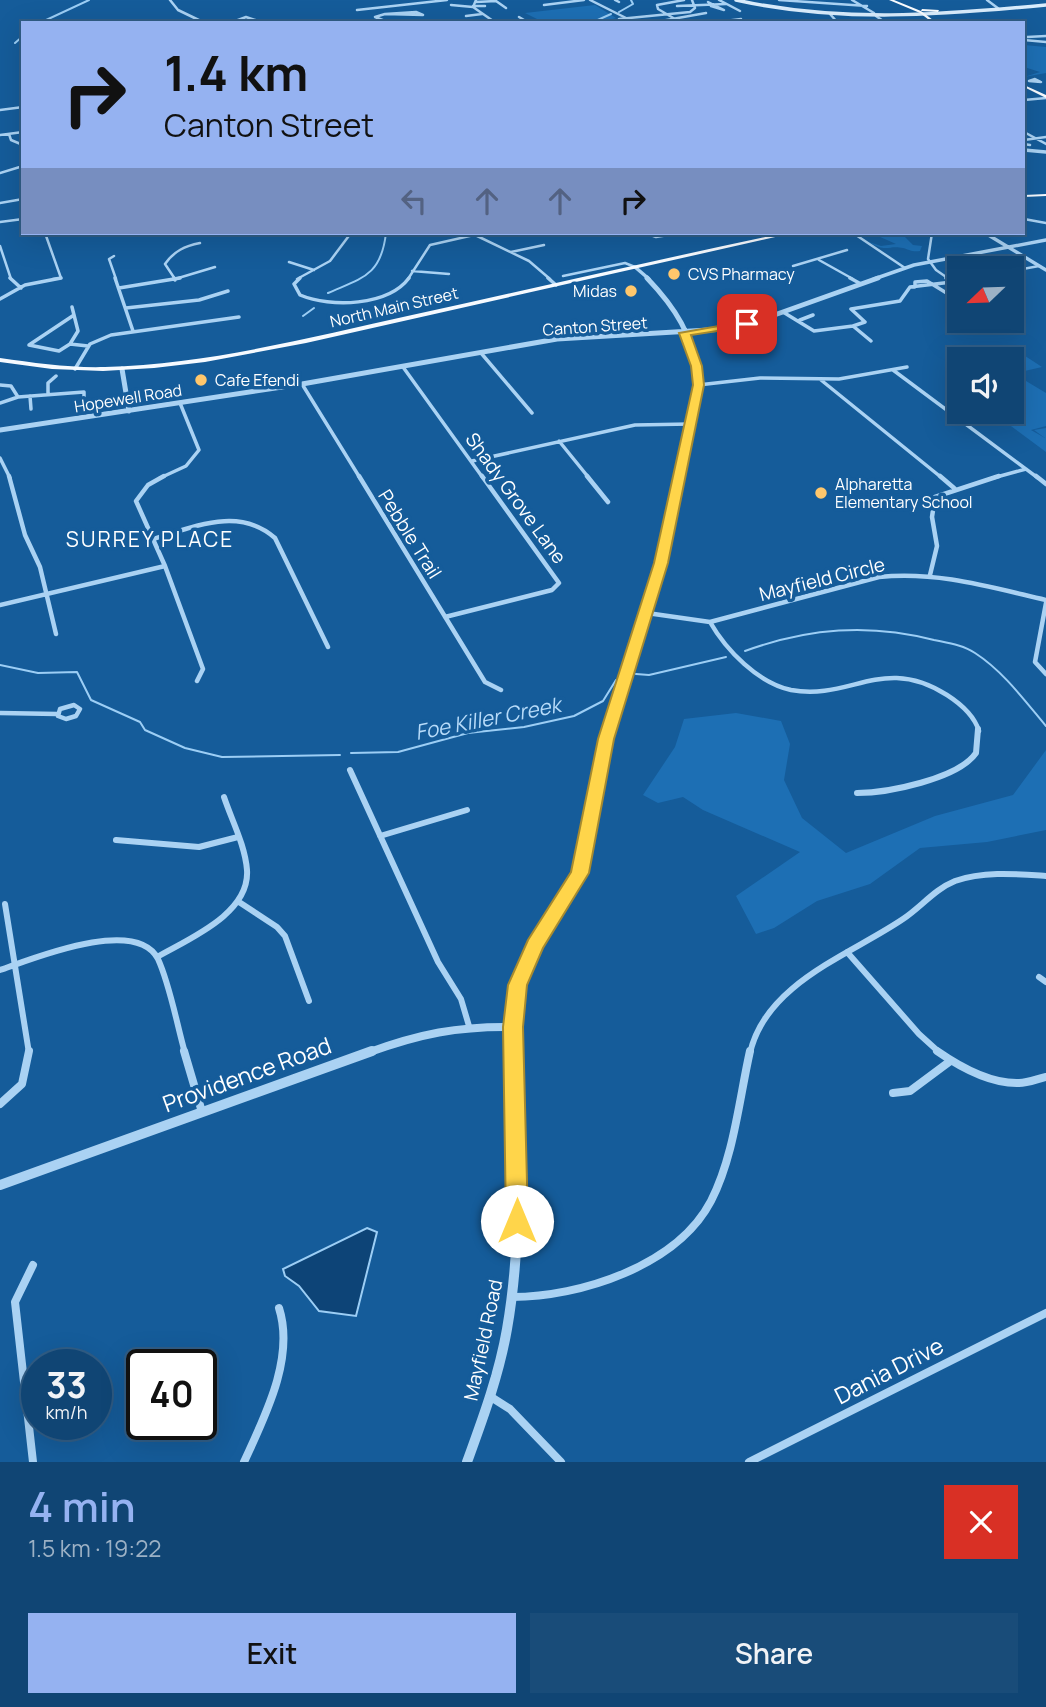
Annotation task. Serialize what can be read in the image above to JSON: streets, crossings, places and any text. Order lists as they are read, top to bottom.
{
  "streets": {
    "main road": ["North Main Street"],
    "street": [
      "Canton Street",
      "Hopewell Road",
      "Shady Grove Lane",
      "Pebble Trail",
      "Mayfield Circle",
      "Providence Road",
      "Mayfield Road",
      "Dania Drive"
    ]
  },
  "crossings": [
    ["North Main Street", "Mayfield Road"],
    ["Canton Street", "Hopewell Road"],
    ["Canton Street", "Shady Grove Lane"],
    ["Canton Street", "Pebble Trail"],
    ["Canton Street", "Mayfield Road"],
    ["Hopewell Road", "Pebble Trail"],
    ["Shady Grove Lane", "Pebble Trail"],
    ["Mayfield Circle", "Mayfield Road"],
    ["Providence Road", "Mayfield Road"]
  ],
  "districts": ["SURREY PLACE"],
  "water": ["Foe Killer Creek"],
  "places": [
    "CVS Pharmacy",
    "Midas",
    "Cafe Efendi",
    "Alpharetta Elementary School"
  ],
  "north": "bottom left",
  "page": {
    "turn": ["1.4 km", "Canton Street"],
    "speed": "33 km/h",
    "limit": "40",
    "heading": ["4 min", "1.5 km · 19:22"],
    "buttons": ["Exit", "Share"]
  }
}
